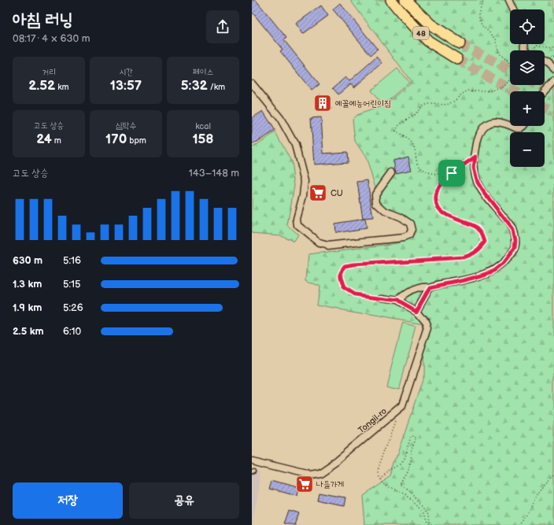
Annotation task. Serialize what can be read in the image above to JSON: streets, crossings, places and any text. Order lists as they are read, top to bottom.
{
  "streets": {
    "main road": ["48"],
    "street": ["Tongil-ro"]
  },
  "places": {
    "building": ["예꼴예능어린이집"],
    "supermarket": ["CU", "나들가게"]
  },
  "page": {
    "heading": ["아침 러닝", "08:17 · 4 × 630 m"],
    "map_buttons": ["+", "−"],
    "stats": [
      ["거리", "2.52 km"],
      ["시간", "13:57"],
      ["페이스", "5:32 /km"],
      ["고도 상승", "24 m"],
      ["심박수", "170 bpm"],
      ["kcal", "158"]
    ],
    "chart": ["고도 상승", "143–148 m"],
    "list": [
      {
        "name": "630 m",
        "note": "5:16"
      },
      {
        "name": "1.3 km",
        "note": "5:15"
      },
      {
        "name": "1.9 km",
        "note": "5:26"
      },
      {
        "name": "2.5 km",
        "note": "6:10"
      }
    ],
    "buttons": ["저장", "공유"]
  }
}
